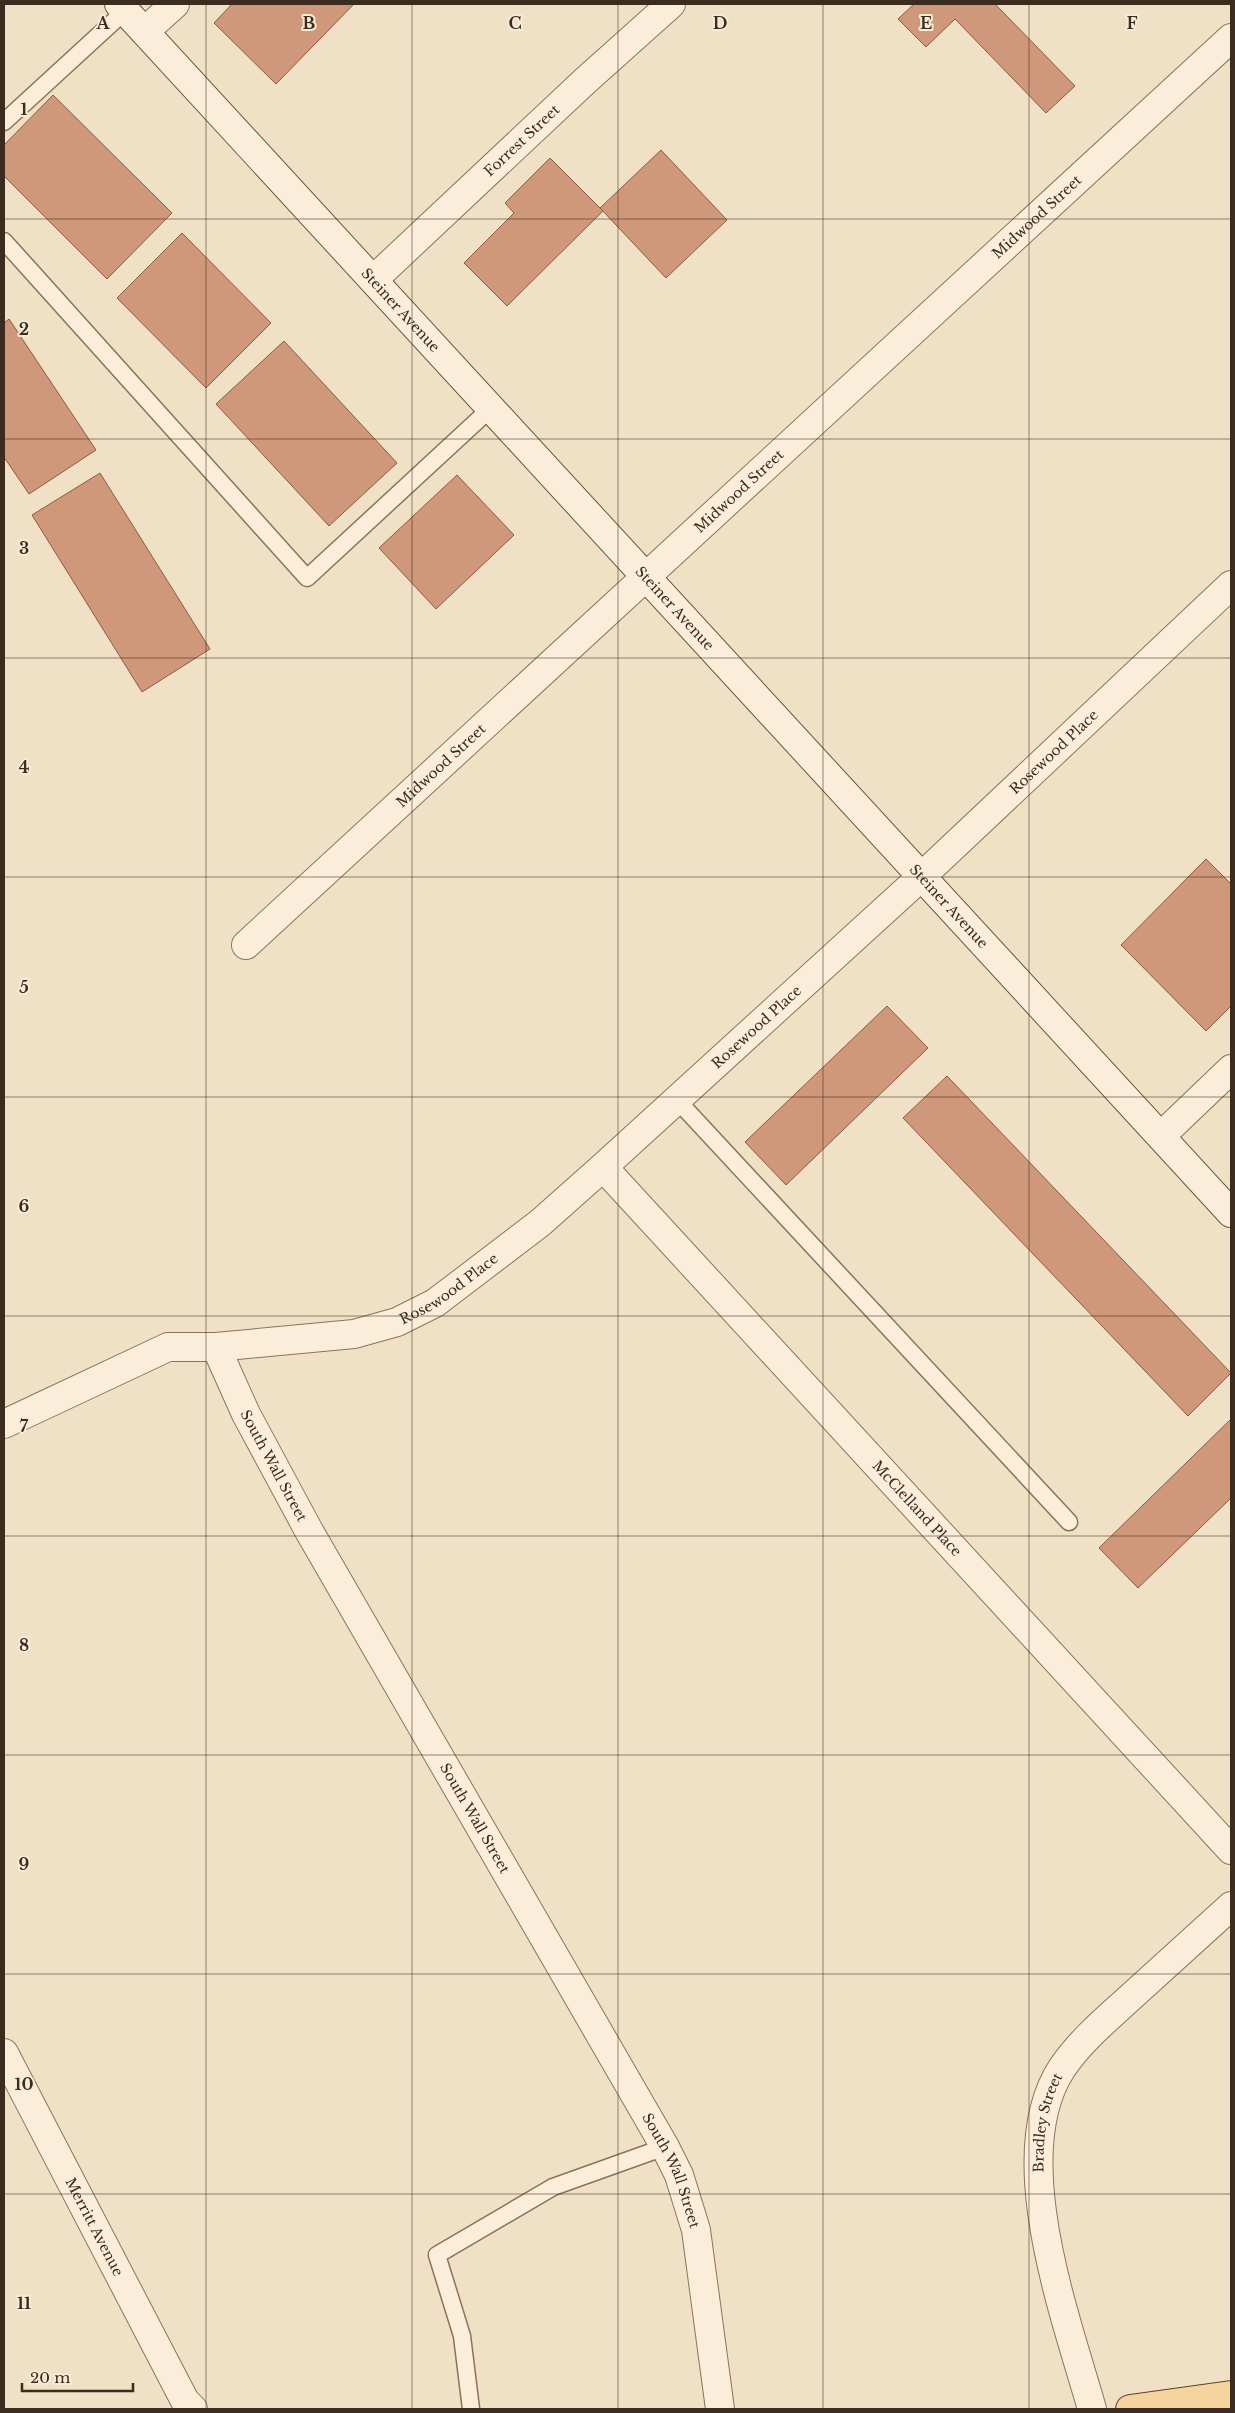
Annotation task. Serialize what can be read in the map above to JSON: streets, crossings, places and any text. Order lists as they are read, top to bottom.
{
  "streets": {
    "street": [
      "Forrest Street",
      "Midwood Street",
      "Steiner Avenue",
      "Rosewood Place",
      "South Wall Street",
      "McClelland Place",
      "Bradley Street",
      "Merritt Avenue"
    ]
  },
  "crossings": [
    ["Forrest Street", "Steiner Avenue"],
    ["Midwood Street", "Steiner Avenue"],
    ["Steiner Avenue", "Rosewood Place"],
    ["Rosewood Place", "South Wall Street"],
    ["Rosewood Place", "McClelland Place"]
  ],
  "scale_bar": "20 m",
  "grid": {
    "columns": [
      "A",
      "B",
      "C",
      "D",
      "E",
      "F"
    ],
    "rows": [
      "1",
      "2",
      "3",
      "4",
      "5",
      "6",
      "7",
      "8",
      "9",
      "10",
      "11"
    ]
  }
}
